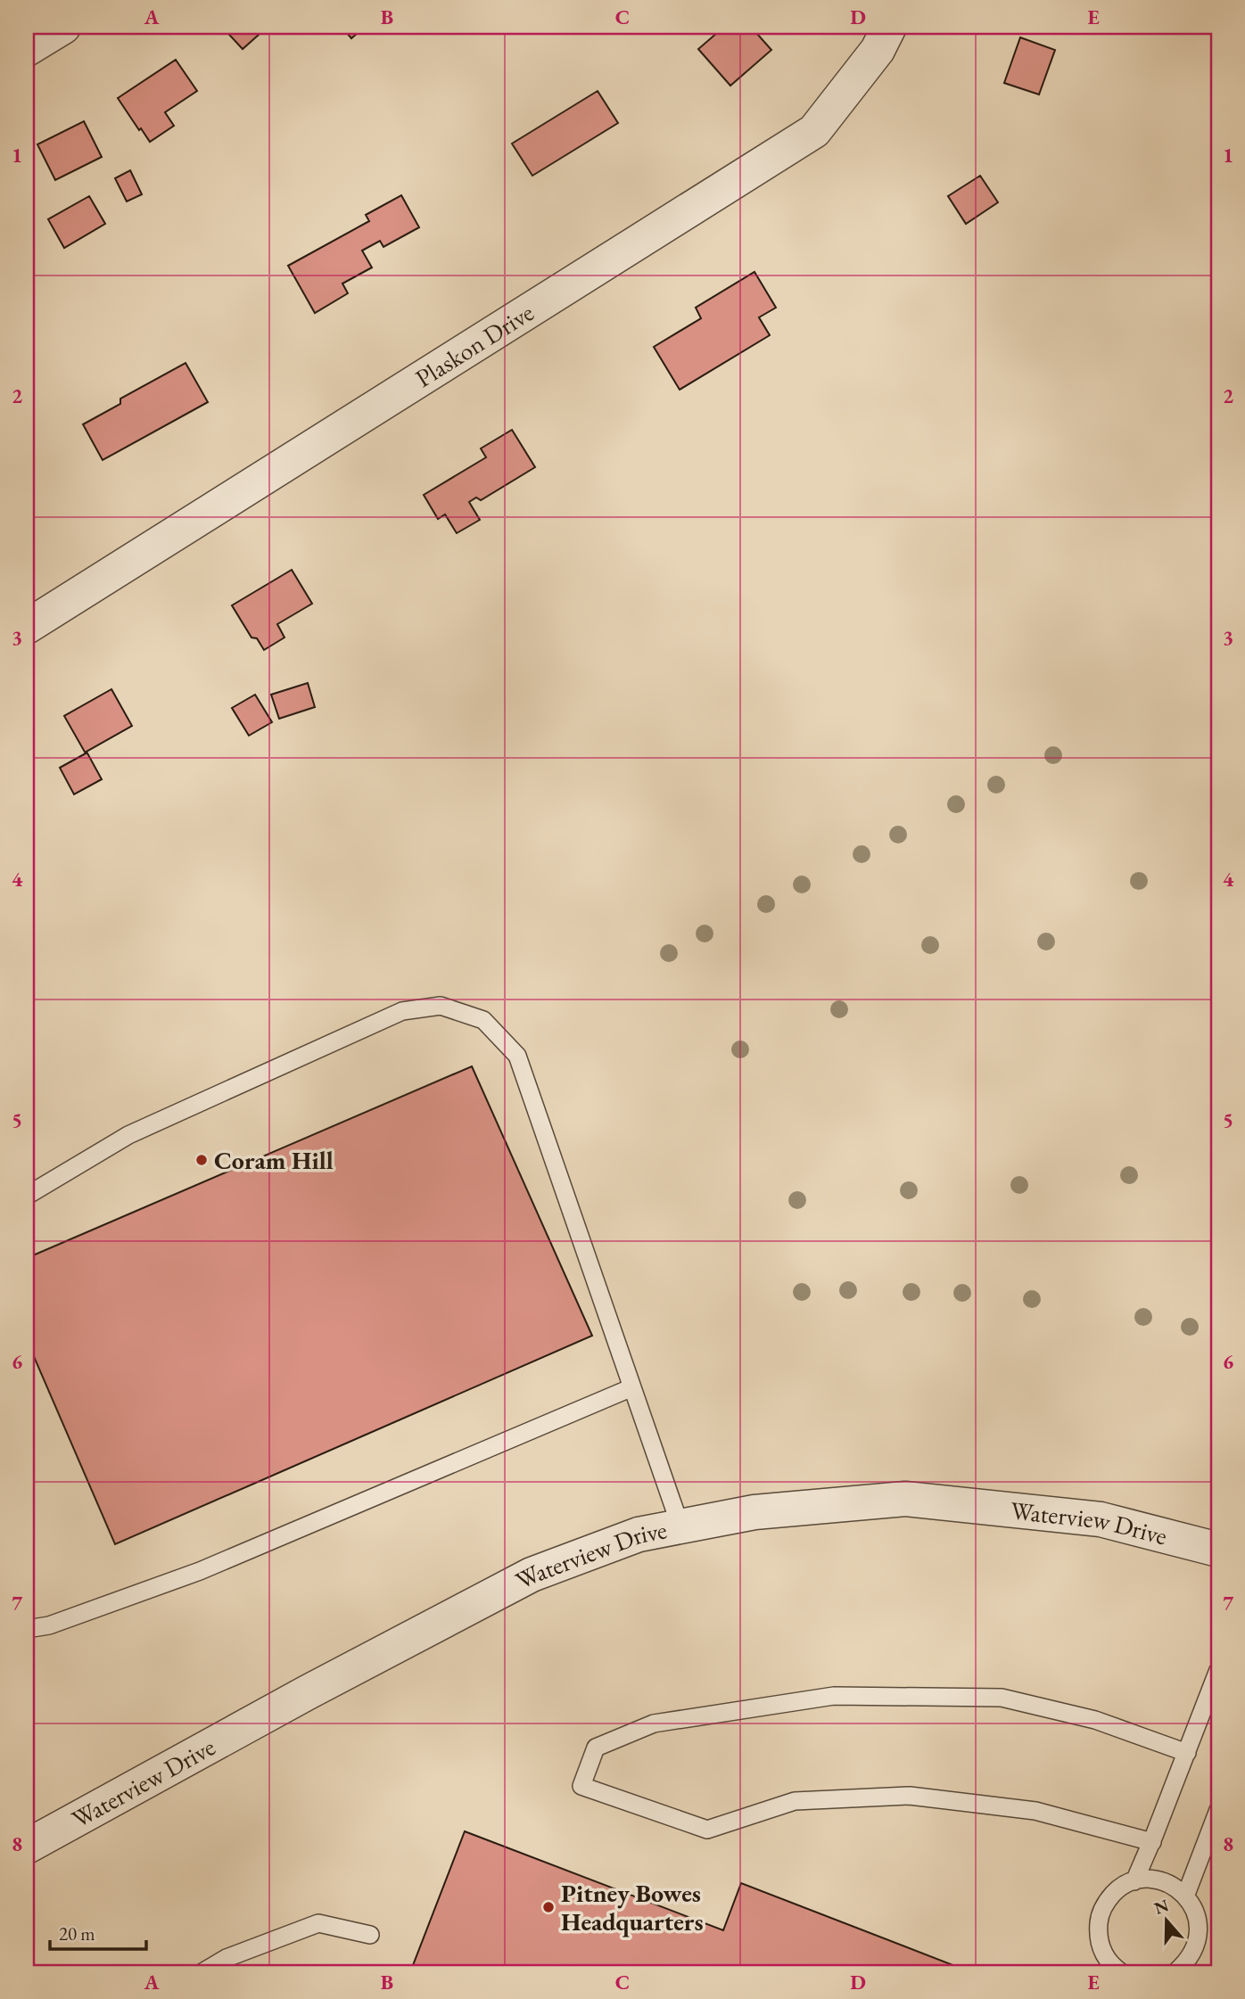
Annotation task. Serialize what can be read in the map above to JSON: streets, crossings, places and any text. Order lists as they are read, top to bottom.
{
  "streets": {
    "street": ["Plaskon Drive", "Waterview Drive"]
  },
  "places": ["Coram Hill", "Pitney Bowes Headquarters"],
  "scale_bar": "20 m",
  "north": "top",
  "grid": {
    "columns": [
      "A",
      "B",
      "C",
      "D",
      "E"
    ],
    "rows": [
      "1",
      "2",
      "3",
      "4",
      "5",
      "6",
      "7",
      "8"
    ]
  }
}
